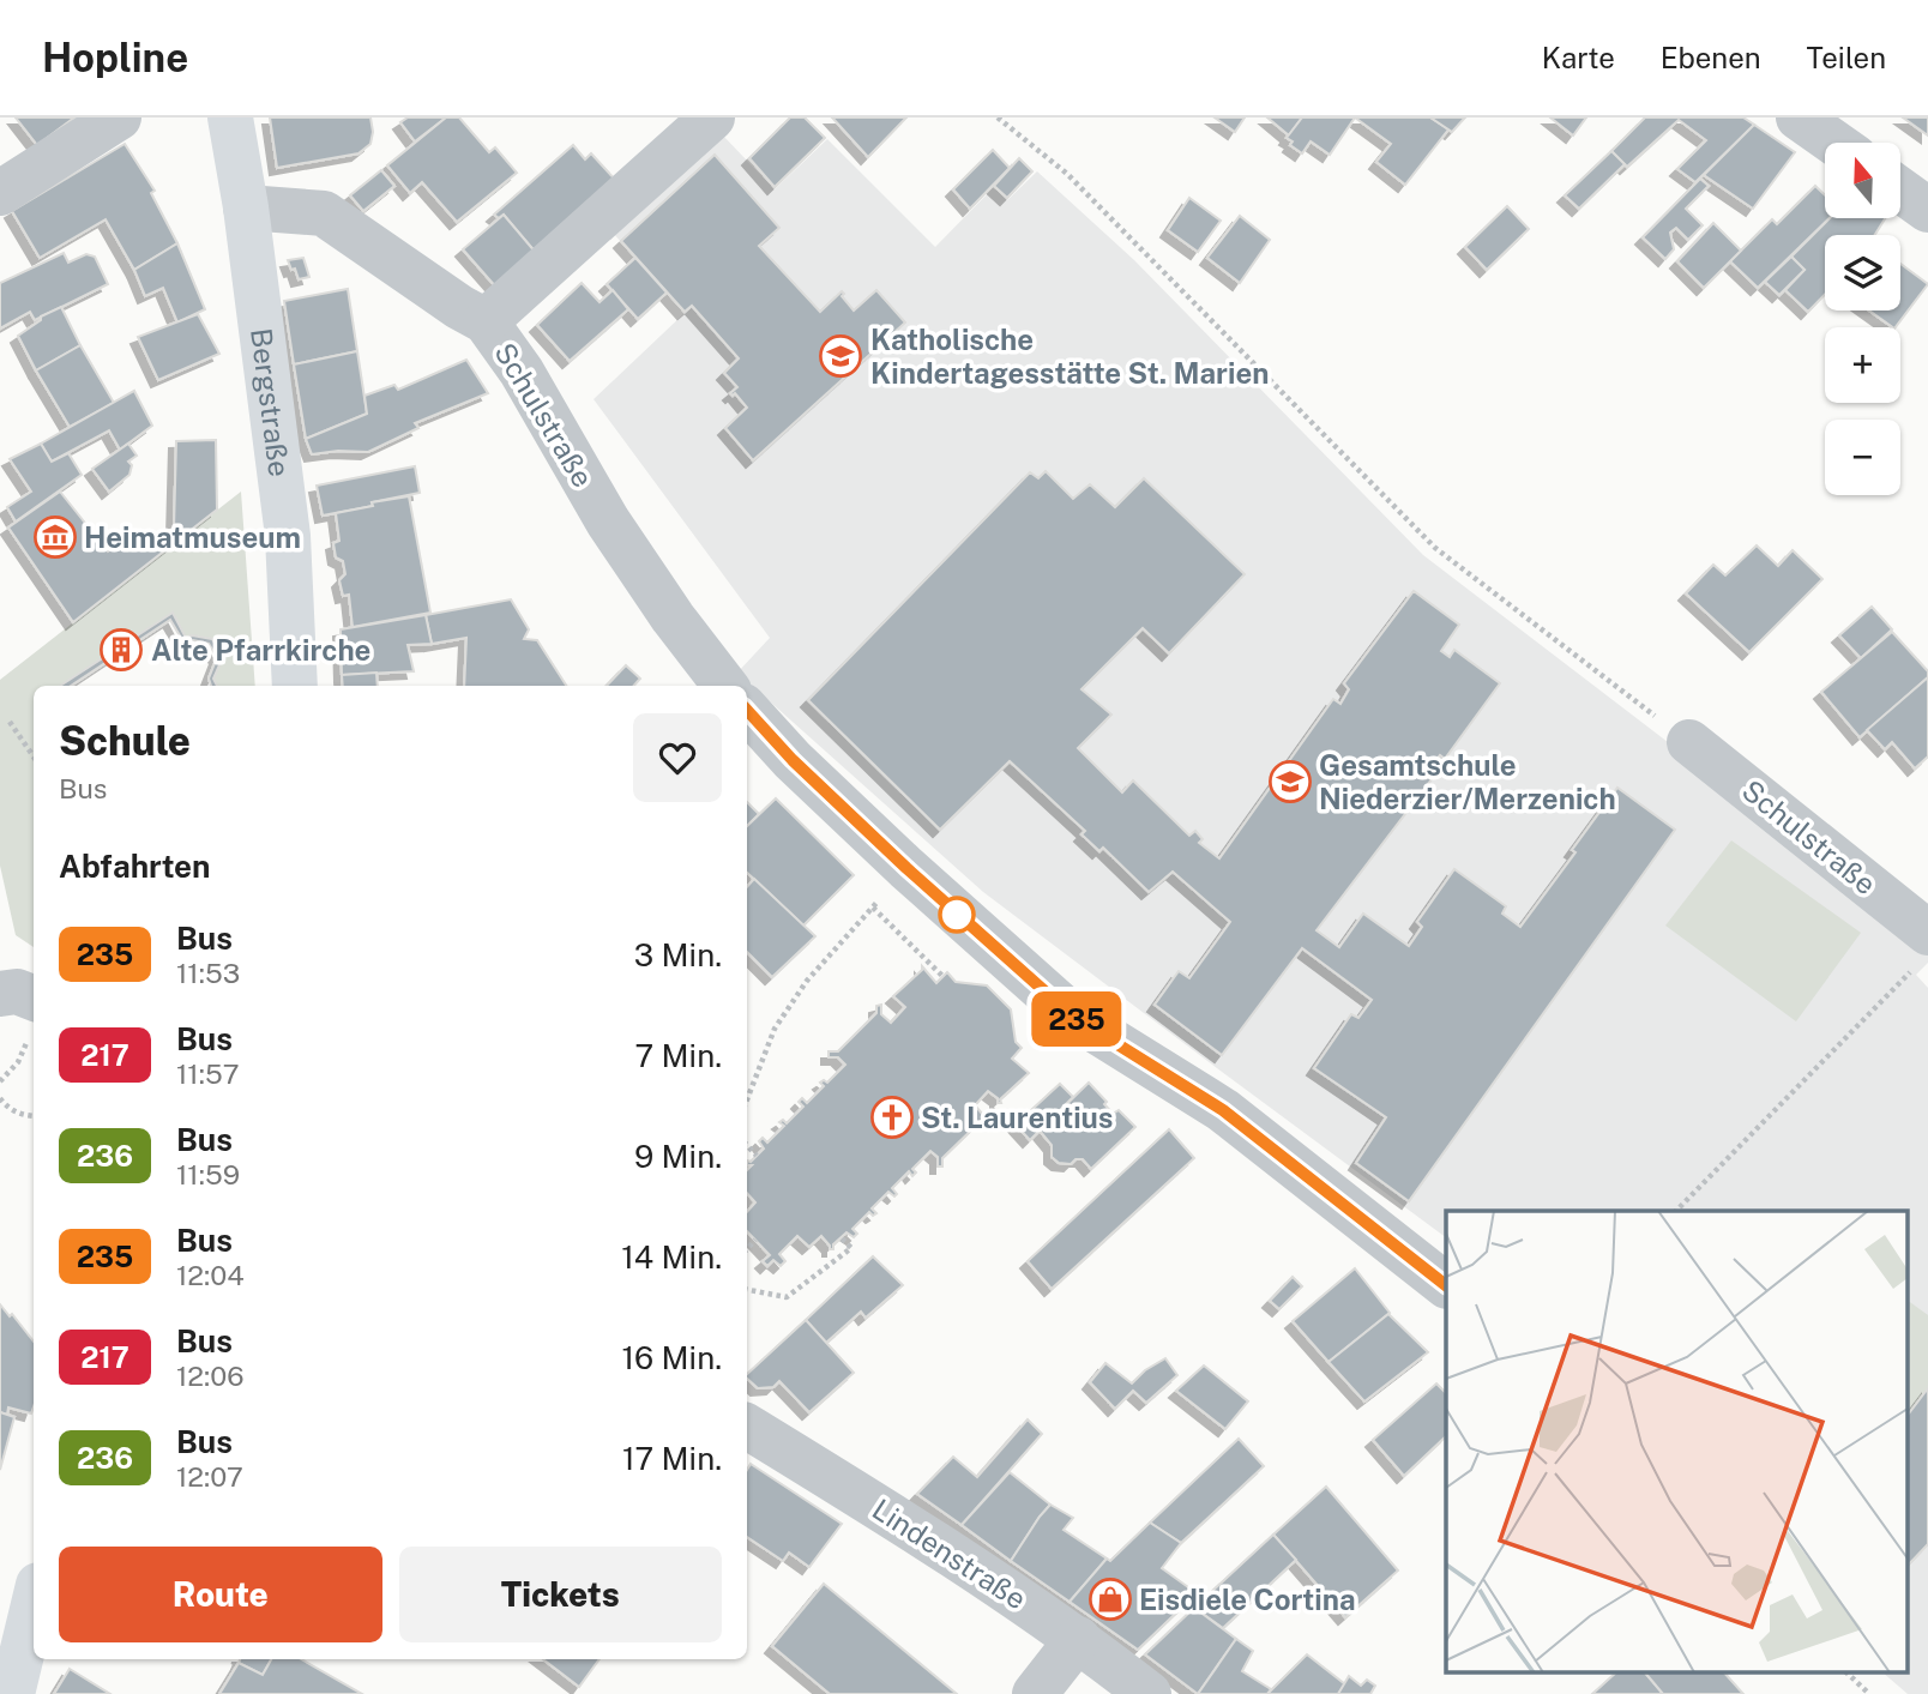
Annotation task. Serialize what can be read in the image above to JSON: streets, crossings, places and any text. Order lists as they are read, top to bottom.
{
  "streets": {
    "street": ["Bergstraße", "Schulstraße", "Lindenstraße"]
  },
  "crossings": [
    ["Bergstraße", "Schulstraße"]
  ],
  "places": {
    "school or university": ["Katholische Kindertagesstätte St. Marien", "Gesamtschule Niederzier/Merzenich"],
    "museum": ["Heimatmuseum"],
    "building": ["Alte Pfarrkirche"],
    "church": ["St. Laurentius"],
    "shop": ["Eisdiele Cortina"]
  },
  "lines": ["bus line 235"],
  "north": "top",
  "page": {
    "header": "Hopline",
    "nav": ["Karte", "Ebenen", "Teilen"],
    "on_map": "235",
    "map_buttons": ["+", "−"],
    "heading": [
      ["Schule", "Bus"],
      "Abfahrten"
    ],
    "list": [
      {
        "mark": "235",
        "name": "Bus",
        "note": "11:53",
        "value": "3 Min."
      },
      {
        "mark": "217",
        "name": "Bus",
        "note": "11:57",
        "value": "7 Min."
      },
      {
        "mark": "236",
        "name": "Bus",
        "note": "11:59",
        "value": "9 Min."
      },
      {
        "mark": "235",
        "name": "Bus",
        "note": "12:04",
        "value": "14 Min."
      },
      {
        "mark": "217",
        "name": "Bus",
        "note": "12:06",
        "value": "16 Min."
      },
      {
        "mark": "236",
        "name": "Bus",
        "note": "12:07",
        "value": "17 Min."
      }
    ],
    "buttons": ["Route", "Tickets"]
  }
}
